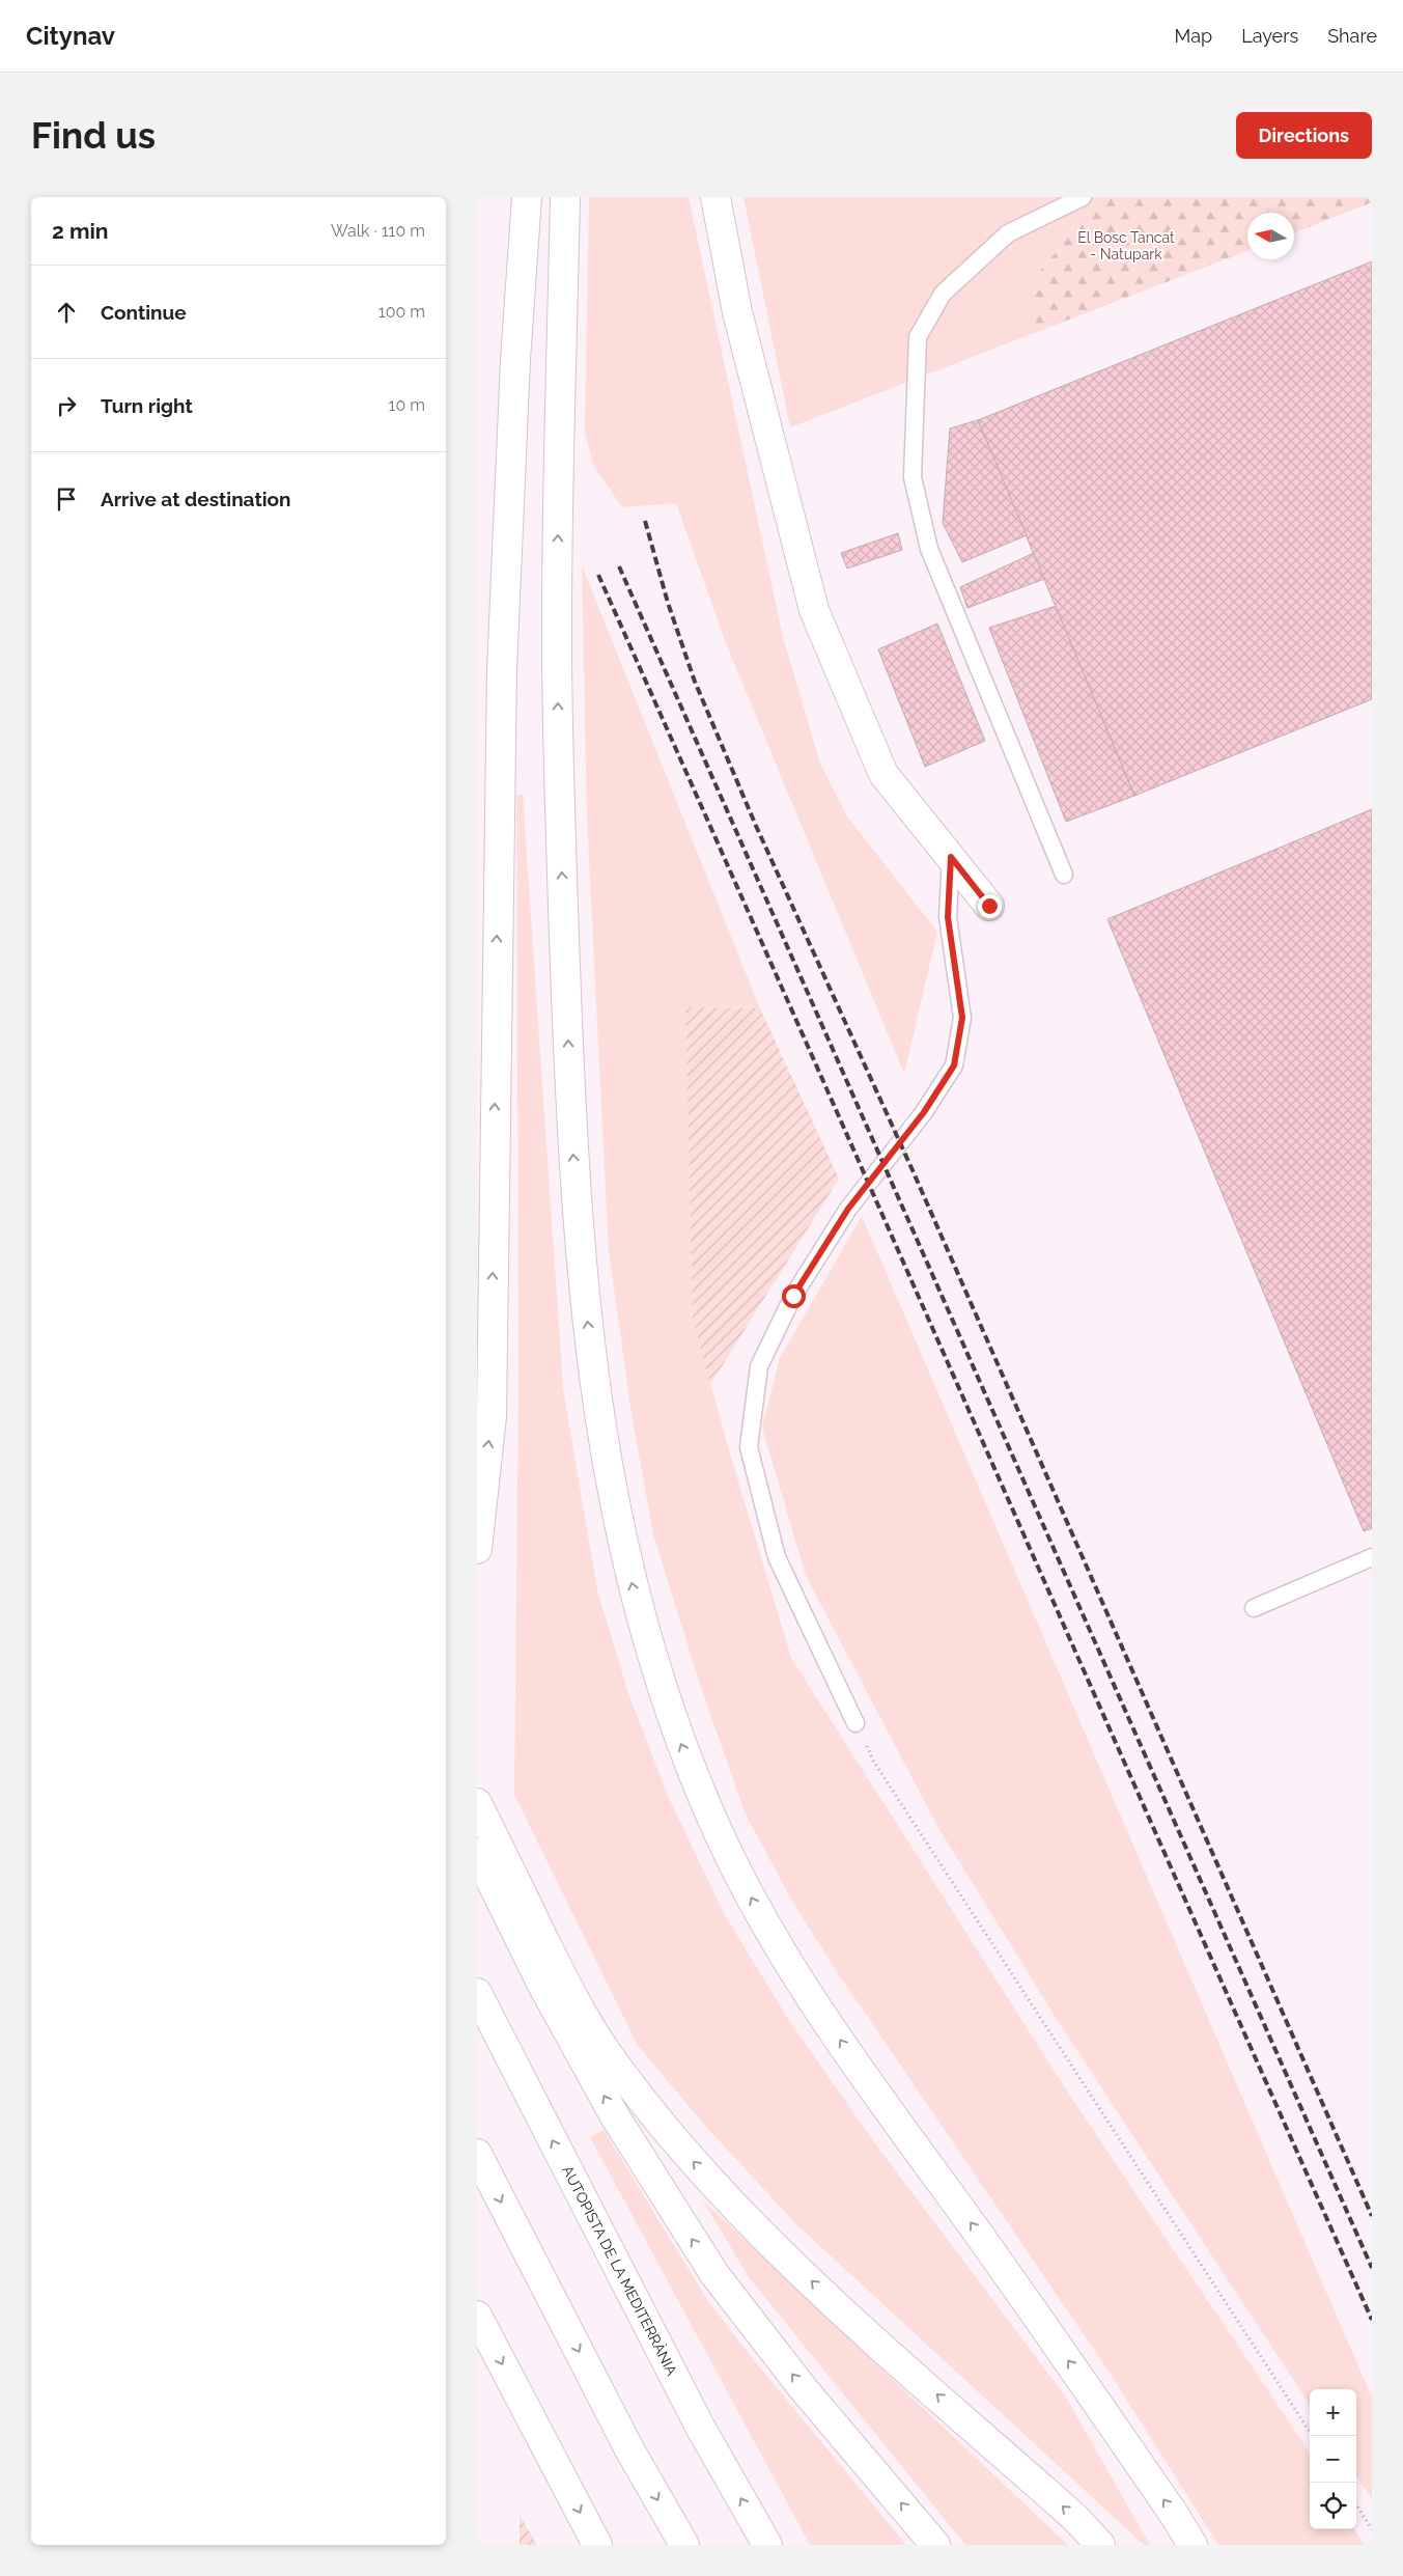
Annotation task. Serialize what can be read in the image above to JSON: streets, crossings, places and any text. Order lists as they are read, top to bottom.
{
  "streets": {
    "main road": ["AUTOPISTA DE LA MEDITERRÀNIA"]
  },
  "parks": ["El Bosc Tancat - Natupark"],
  "north": "left",
  "page": {
    "header": "Citynav",
    "nav": ["Map", "Layers", "Share"],
    "buttons": "Directions",
    "title": "Find us",
    "heading": ["2 min", "Walk · 110 m"],
    "list": [
      ["Continue", "100 m"],
      ["Turn right", "10 m"],
      "Arrive at destination"
    ],
    "map_buttons": ["+", "−"]
  }
}
